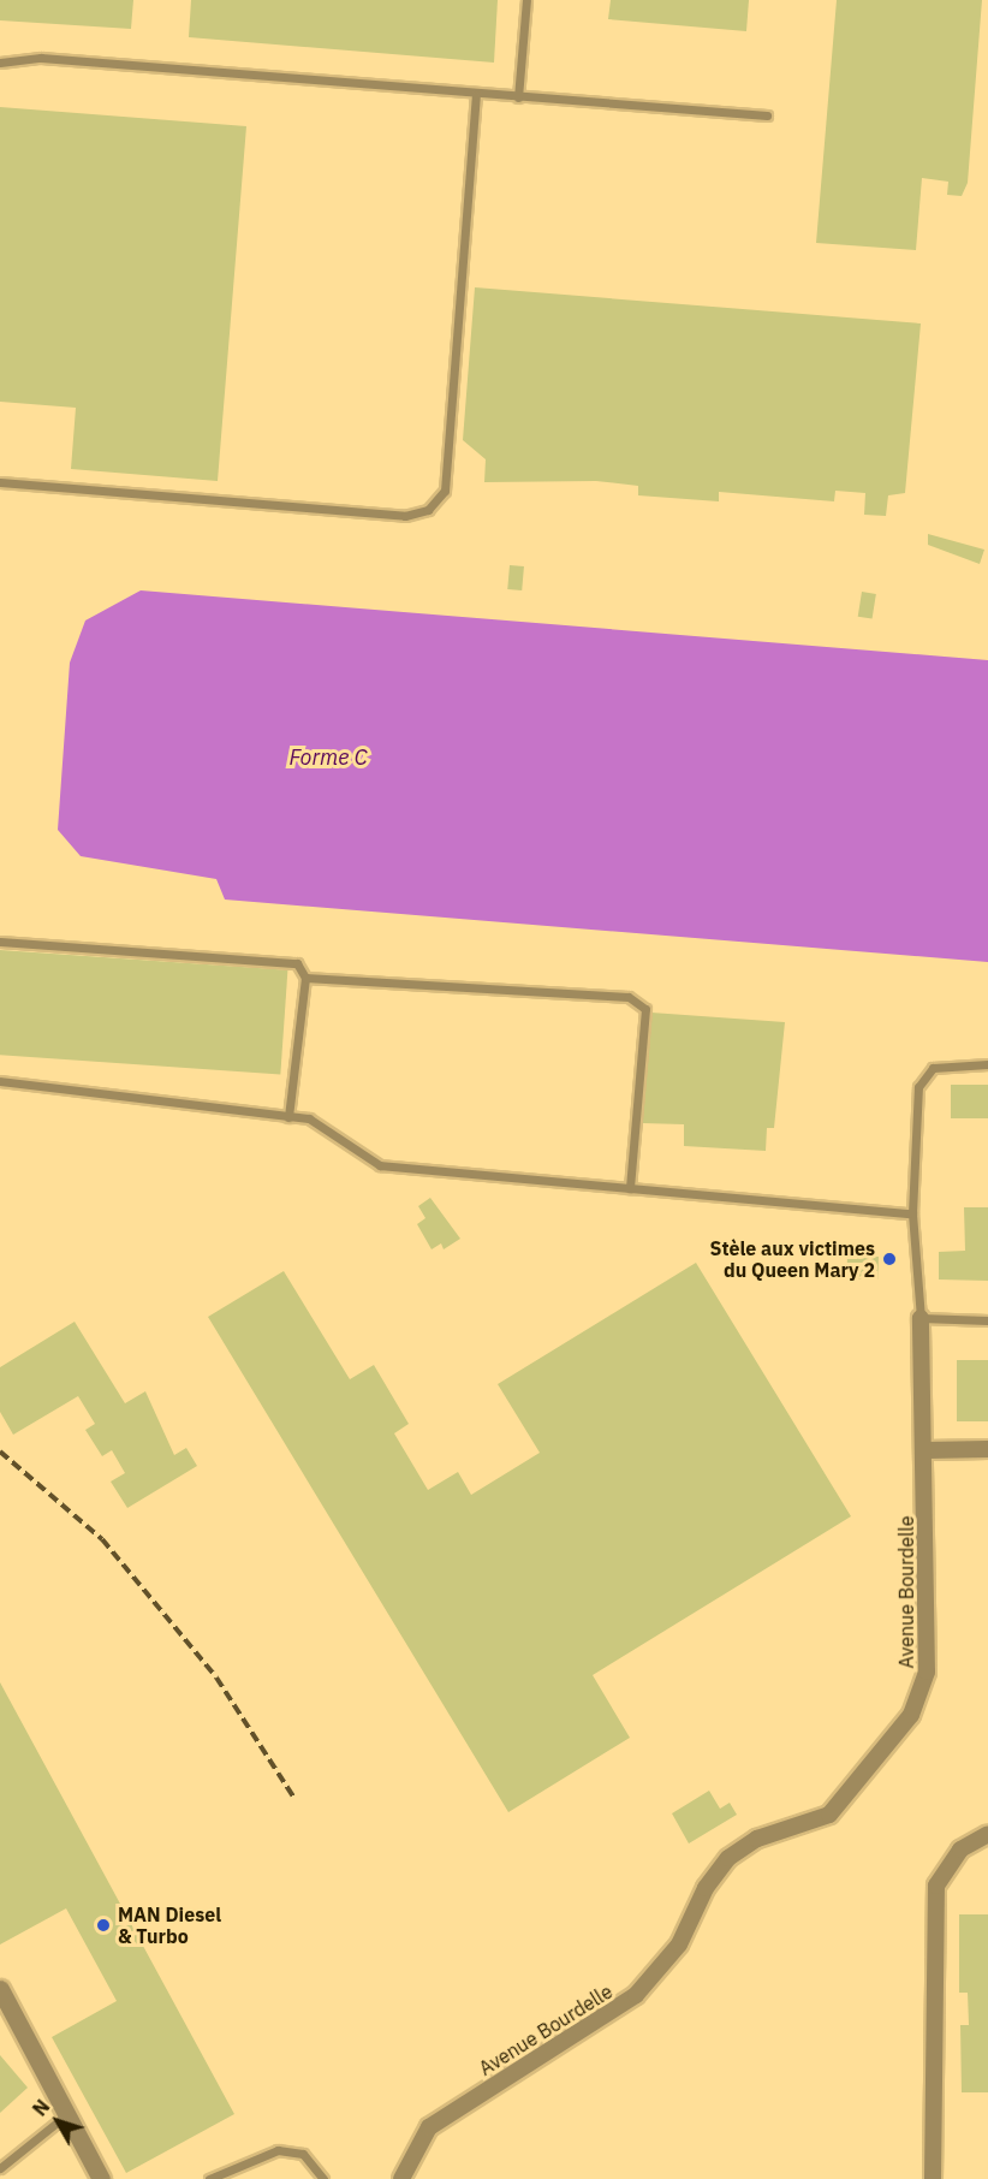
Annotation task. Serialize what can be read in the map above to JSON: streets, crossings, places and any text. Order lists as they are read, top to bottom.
{
  "streets": {
    "street": ["Avenue Bourdelle"]
  },
  "water": ["Forme C"],
  "places": ["Stèle aux victimes du Queen Mary 2", "MAN Diesel & Turbo"],
  "north": "top left"
}
